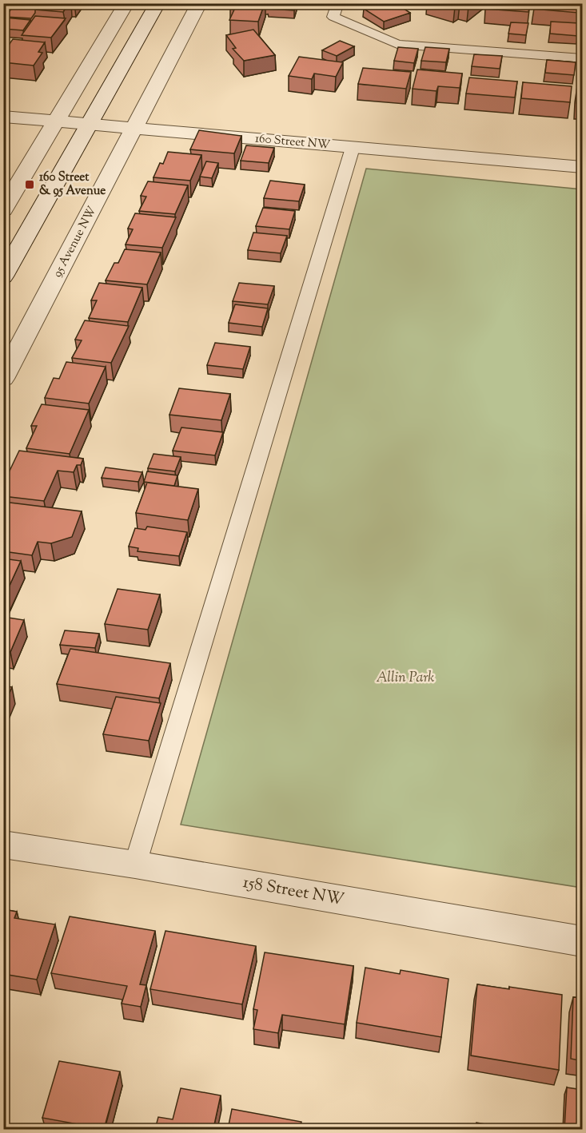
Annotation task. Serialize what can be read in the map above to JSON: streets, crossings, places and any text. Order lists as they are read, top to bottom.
{
  "streets": {
    "street": ["160 Street NW", "95 Avenue NW", "158 Street NW"]
  },
  "crossings": [
    ["160 Street NW", "95 Avenue NW"]
  ],
  "parks": ["Allin Park"],
  "places": {
    "transit": ["160 Street & 95 Avenue"]
  }
}
